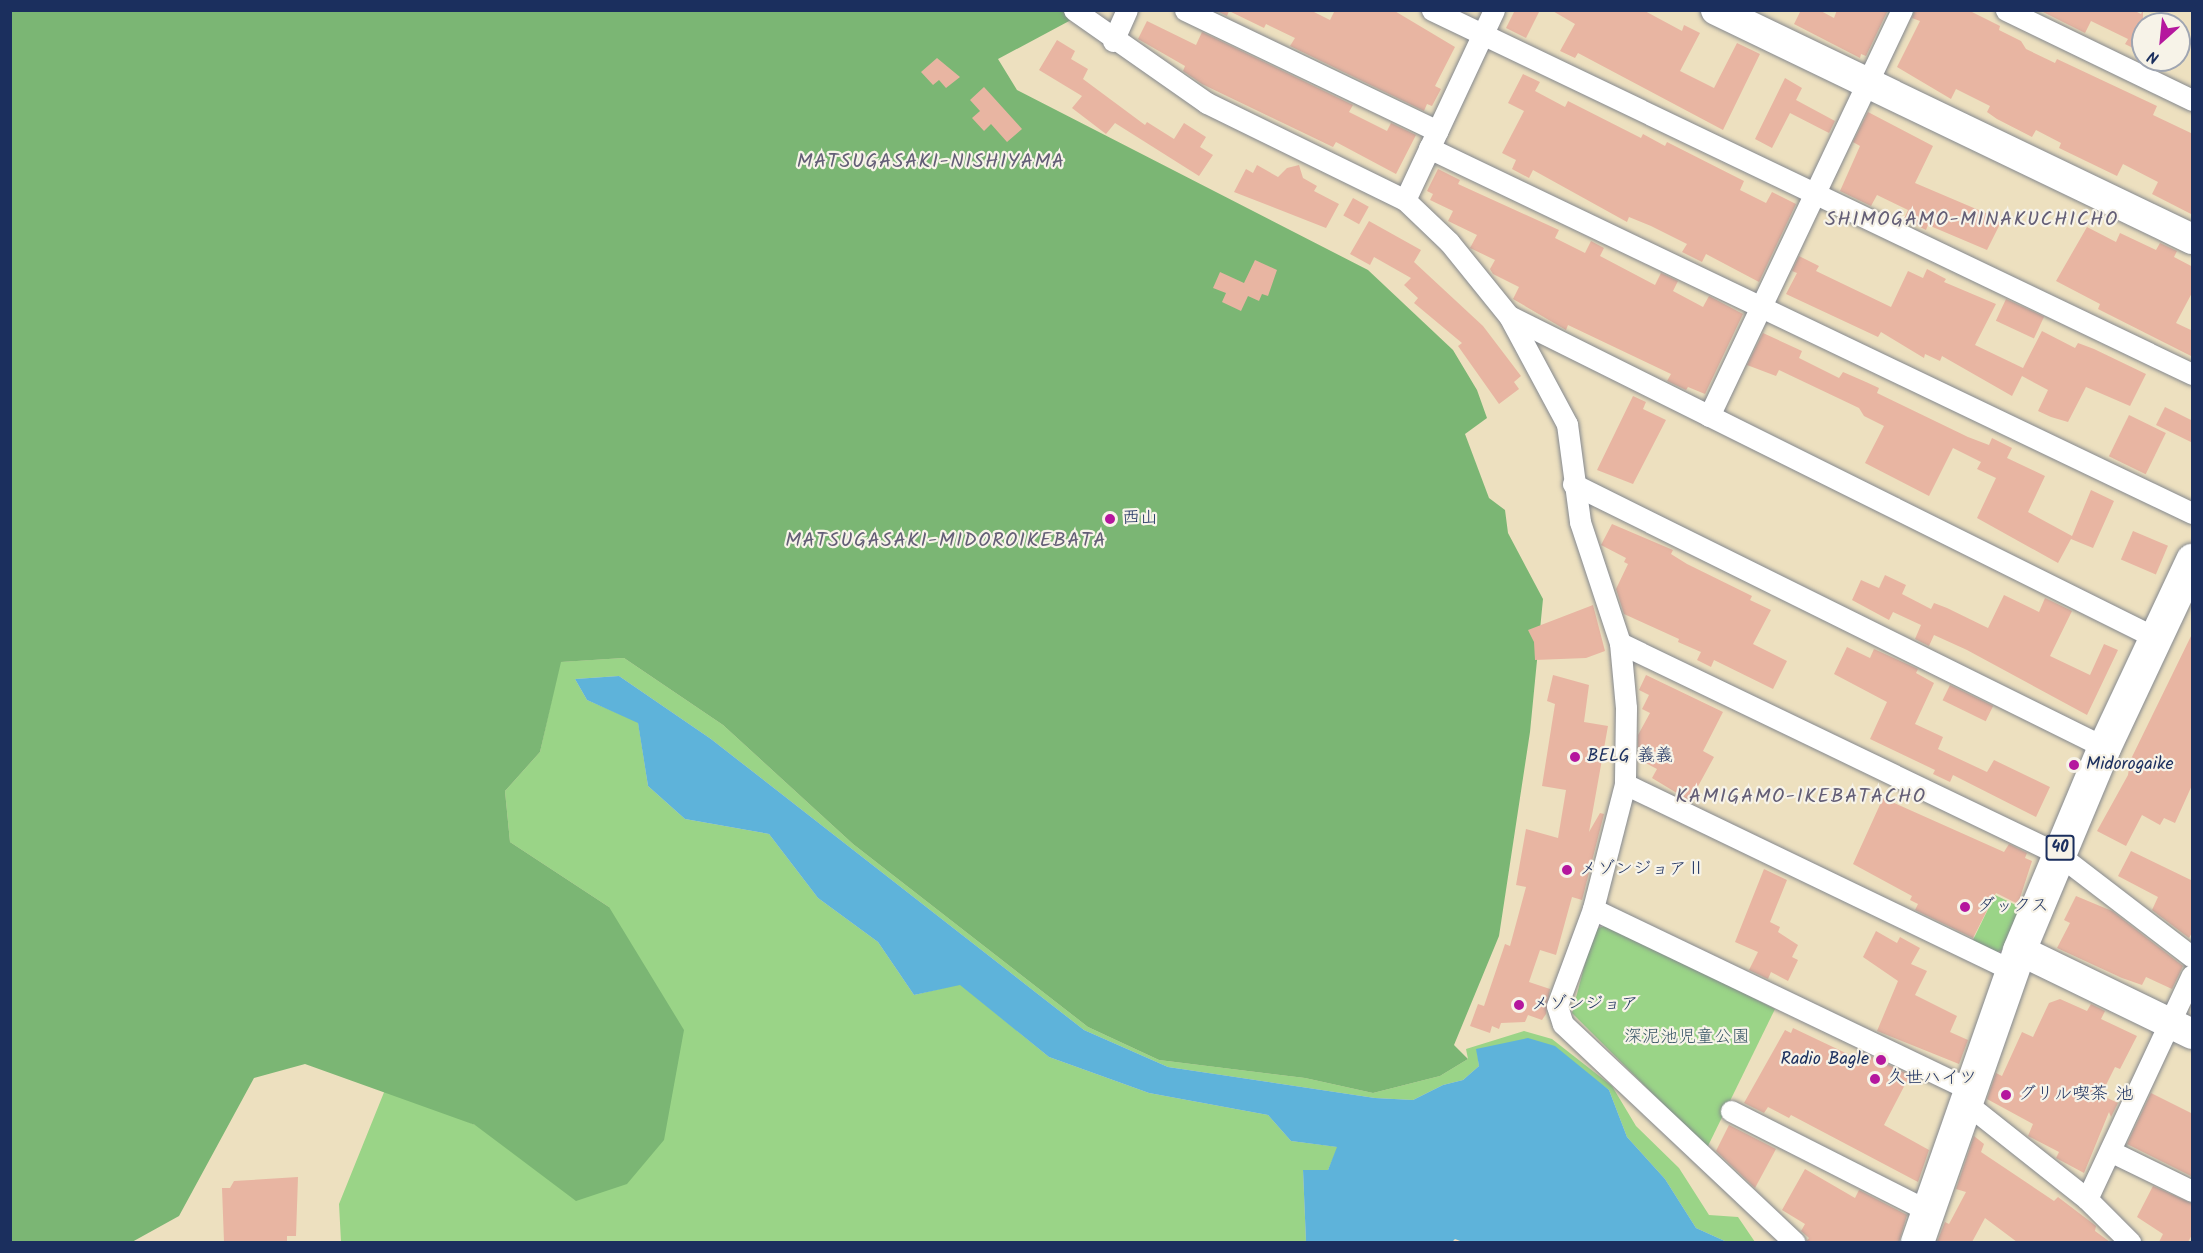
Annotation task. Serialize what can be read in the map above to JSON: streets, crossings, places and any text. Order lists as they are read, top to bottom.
{
  "streets": {
    "main road": ["40"]
  },
  "districts": [
    "MATSUGASAKI-NISHIYAMA",
    "SHIMOGAMO-MINAKUCHICHO",
    "MATSUGASAKI-MIDOROIKEBATA",
    "KAMIGAMO-IKEBATACHO"
  ],
  "parks": ["深泥池児童公園"],
  "places": [
    "西山",
    "BELG 義義",
    "Midorogaike",
    "メゾンジョアⅡ",
    "ダックス",
    "メゾンジョア",
    "Radio Bagle",
    "久世ハイツ",
    "グリル喫茶 池"
  ],
  "north": "bottom left"
}
